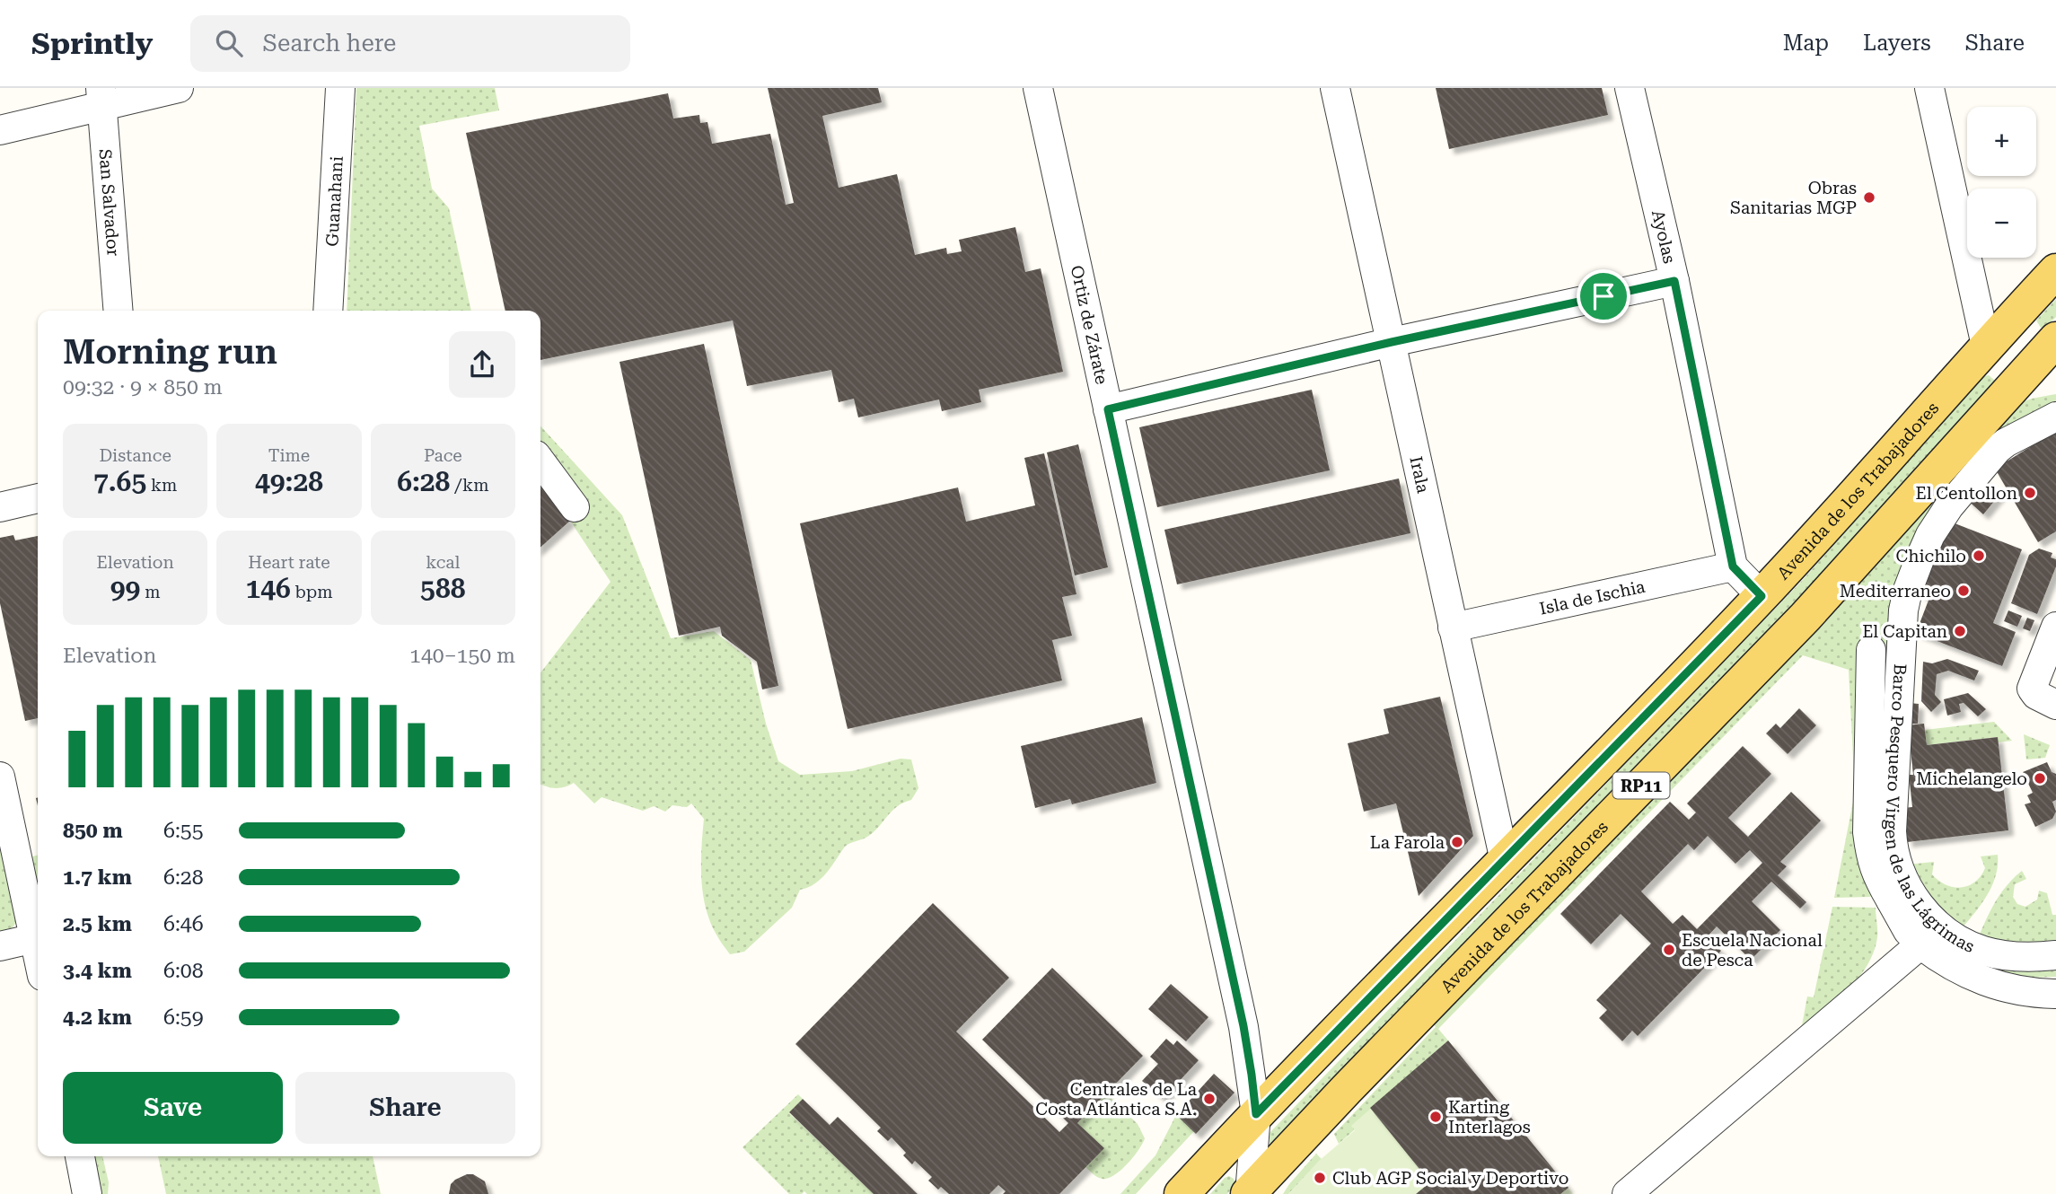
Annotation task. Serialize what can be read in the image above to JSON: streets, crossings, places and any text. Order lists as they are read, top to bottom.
{
  "streets": {
    "main road": ["Avenida de los Trabajadores", "RP11"],
    "street": [
      "San Salvador",
      "Guanahani",
      "Ayolas",
      "Ortiz de Zárate",
      "Irala",
      "Isla de Ischia",
      "Barco Pesquero Virgen de las Lágrimas"
    ]
  },
  "crossings": [
    ["Ayolas", "Isla de Ischia"],
    ["Ortiz de Zárate", "Avenida de los Trabajadores"],
    ["Irala", "Avenida de los Trabajadores"],
    ["Irala", "Isla de Ischia"]
  ],
  "places": [
    "Obras Sanitarias MGP",
    "El Centollon",
    "Chichilo",
    "Mediterraneo",
    "El Capitan",
    "Michelangelo",
    "La Farola",
    "Escuela Nacional de Pesca",
    "Centrales de La Costa Atlántica S.A.",
    "Karting Interlagos",
    "Club AGP Social y Deportivo"
  ],
  "page": {
    "header": "Sprintly",
    "search": "Search here",
    "nav": ["Map", "Layers", "Share"],
    "map_buttons": ["+", "−"],
    "heading": ["Morning run", "09:32 · 9 × 850 m"],
    "stats": [
      ["Distance", "7.65 km"],
      ["Time", "49:28"],
      ["Pace", "6:28 /km"],
      ["Elevation", "99 m"],
      ["Heart rate", "146 bpm"],
      ["kcal", "588"]
    ],
    "chart": ["Elevation", "140–150 m"],
    "list": [
      {
        "name": "850 m",
        "note": "6:55"
      },
      {
        "name": "1.7 km",
        "note": "6:28"
      },
      {
        "name": "2.5 km",
        "note": "6:46"
      },
      {
        "name": "3.4 km",
        "note": "6:08"
      },
      {
        "name": "4.2 km",
        "note": "6:59"
      }
    ],
    "buttons": ["Save", "Share"]
  }
}
